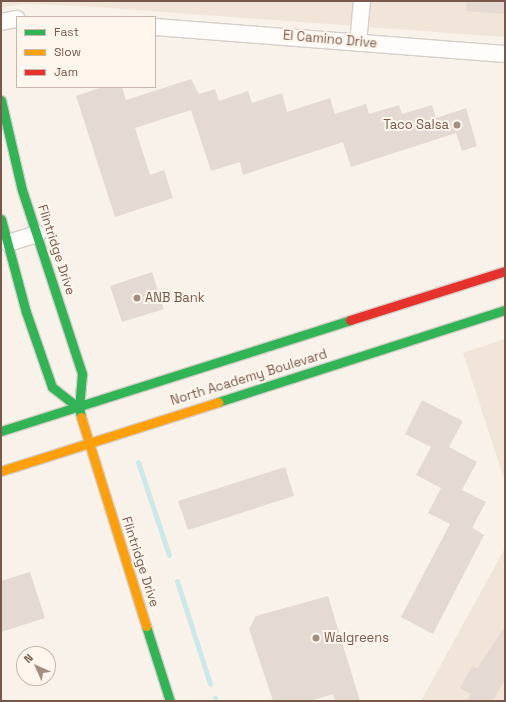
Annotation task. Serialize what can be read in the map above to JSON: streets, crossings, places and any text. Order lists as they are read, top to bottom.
{
  "streets": {
    "main road": ["Flintridge Drive", "North Academy Boulevard"],
    "street": ["El Camino Drive"]
  },
  "crossings": [
    ["Flintridge Drive", "North Academy Boulevard"]
  ],
  "places": ["Taco Salsa", "ANB Bank", "Walgreens"],
  "legend": ["Fast", "Slow", "Jam"],
  "north": "top left"
}
